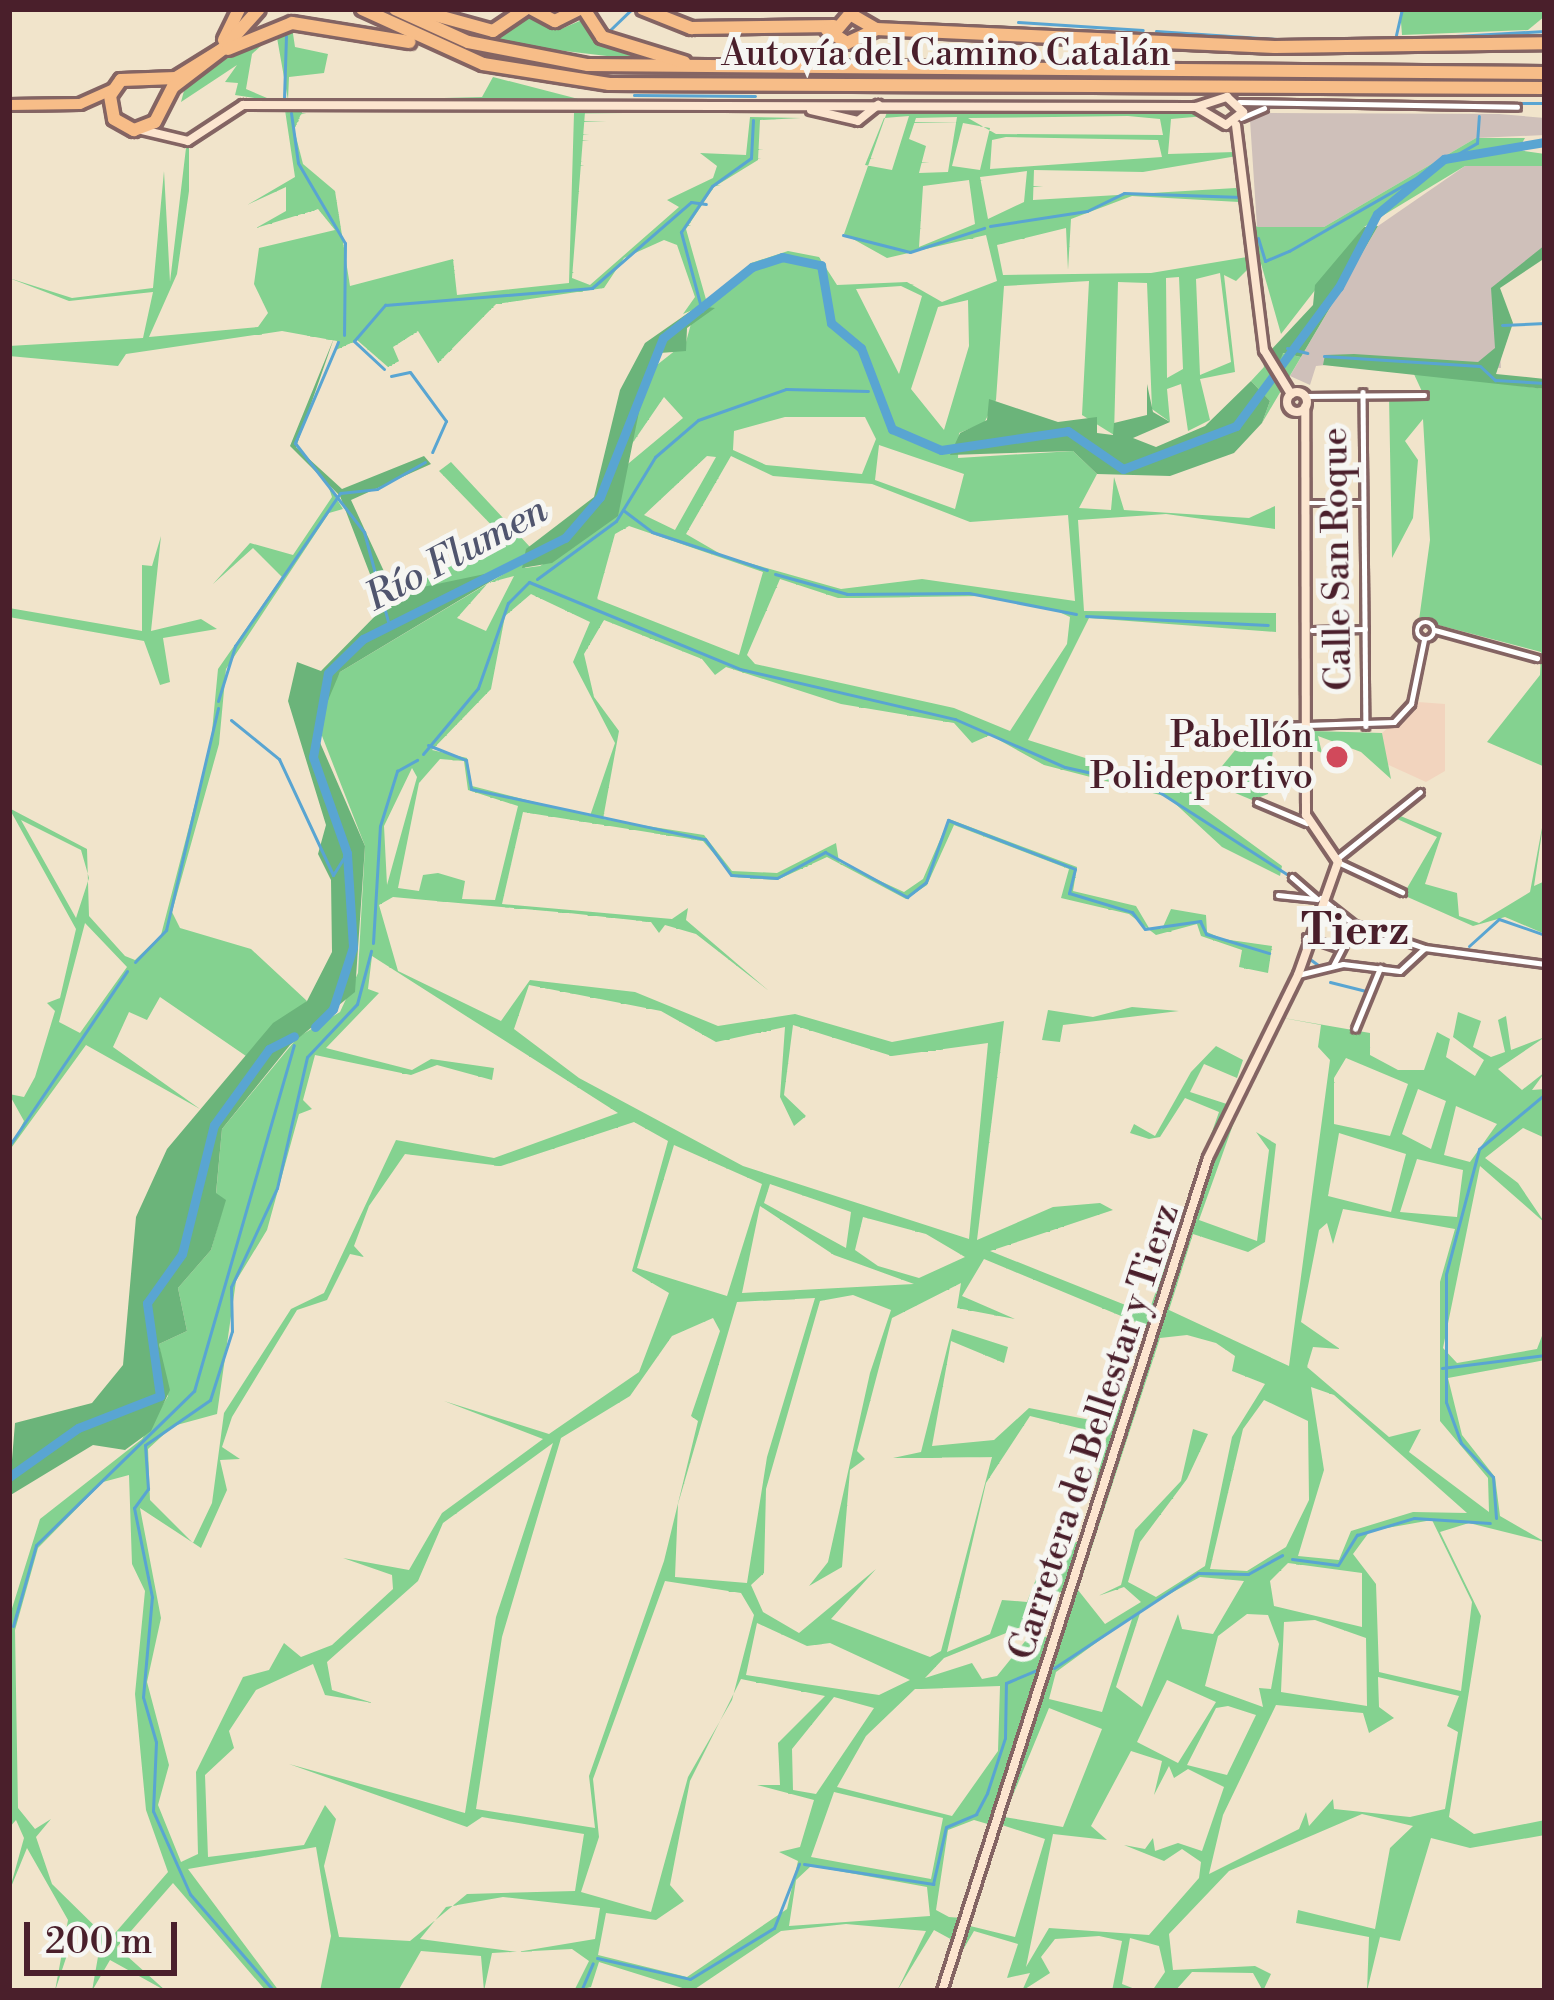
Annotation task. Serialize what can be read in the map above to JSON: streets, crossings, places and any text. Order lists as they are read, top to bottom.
{
  "streets": {
    "highway": ["Autovía del Camino Catalán"],
    "street": ["Calle San Roque", "Carretera de Bellestar y Tierz"]
  },
  "districts": ["Tierz"],
  "water": ["Río Flumen"],
  "places": ["Pabellón Polideportivo"],
  "scale_bar": "200 m"
}
